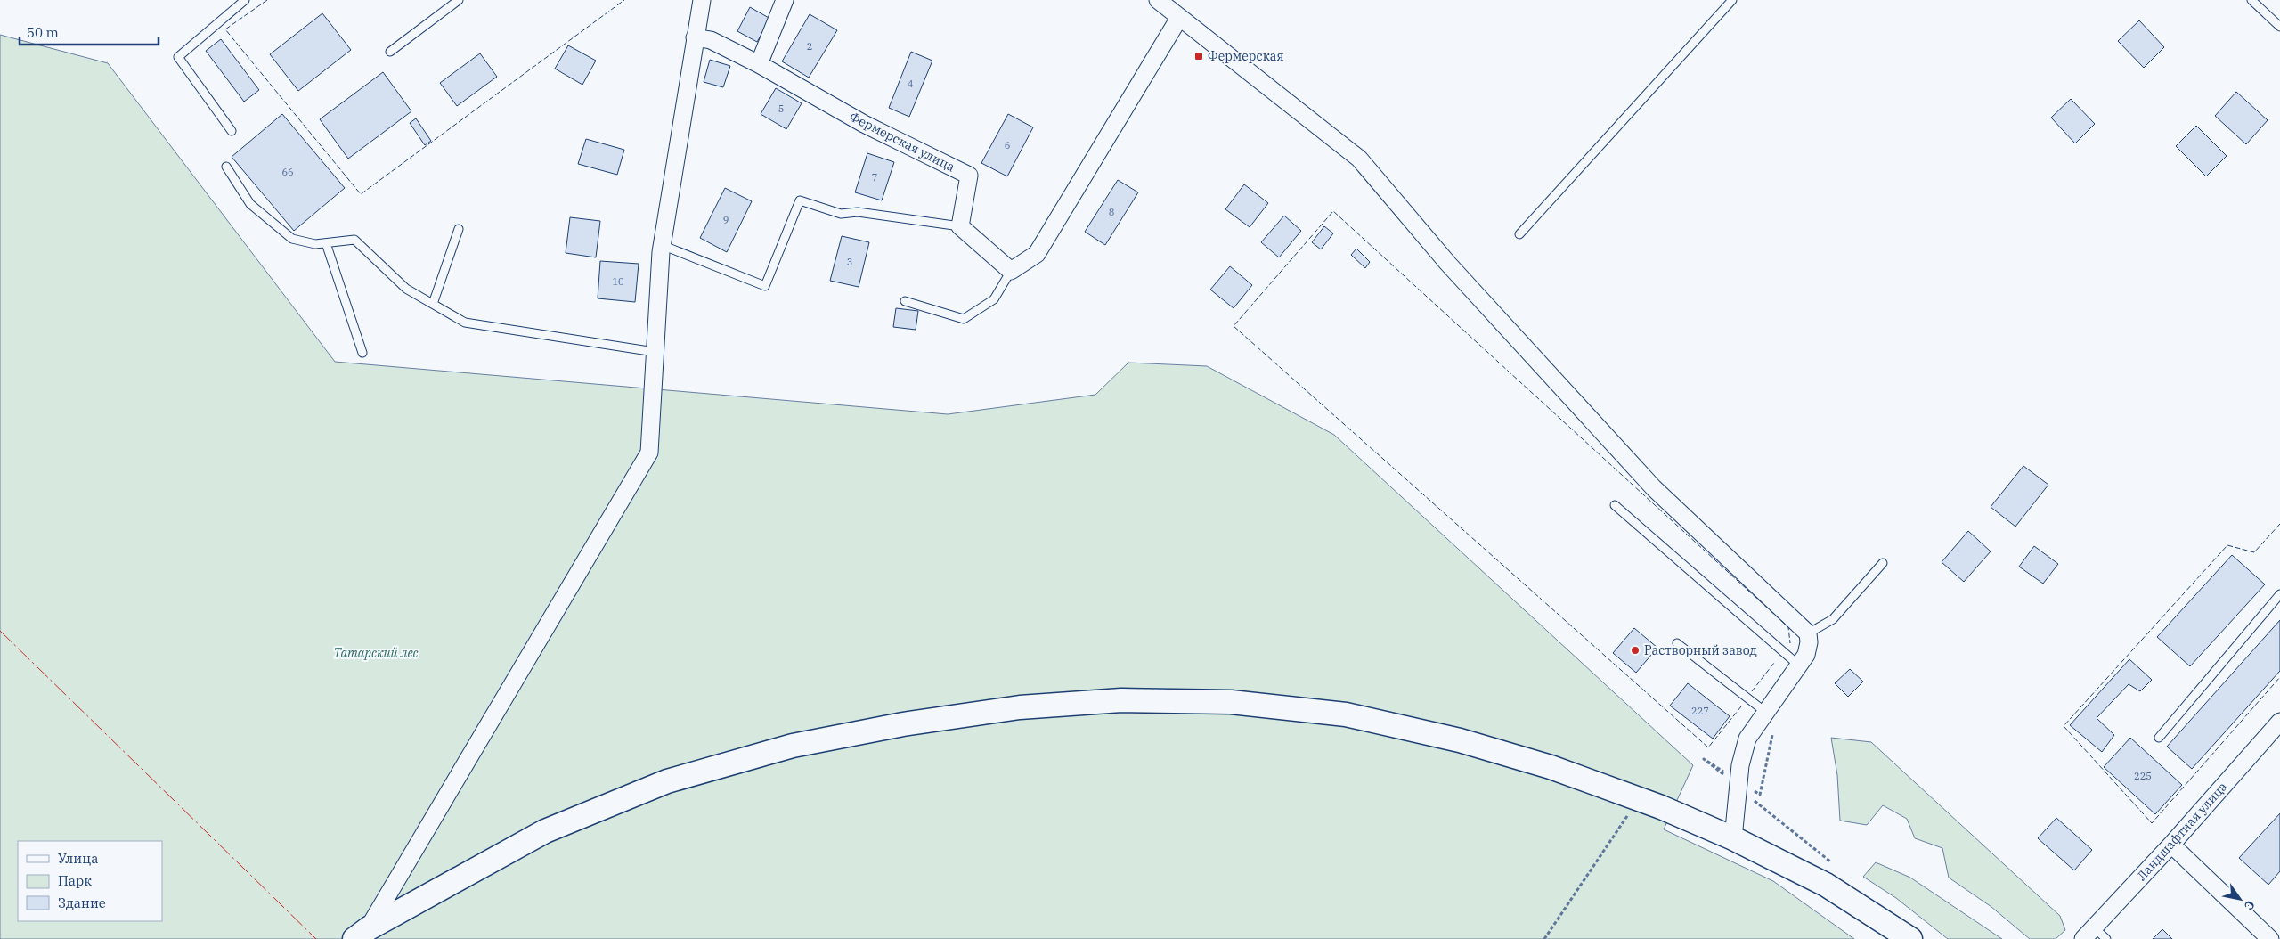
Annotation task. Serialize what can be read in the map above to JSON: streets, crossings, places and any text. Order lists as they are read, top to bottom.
{
  "streets": {
    "street": ["Фермерская улица", "Ландшафтная улица"]
  },
  "parks": ["Татарский лес"],
  "places": {
    "transit": ["Фермерская"],
    "other": ["Растворный завод"]
  },
  "house_numbers": [
    "2",
    "4",
    "5",
    "6",
    "66",
    "7",
    "8",
    "9",
    "3",
    "10",
    "227",
    "225"
  ],
  "legend": ["Улица", "Парк", "Здание"],
  "scale_bar": "50 m",
  "north": "bottom right"
}
